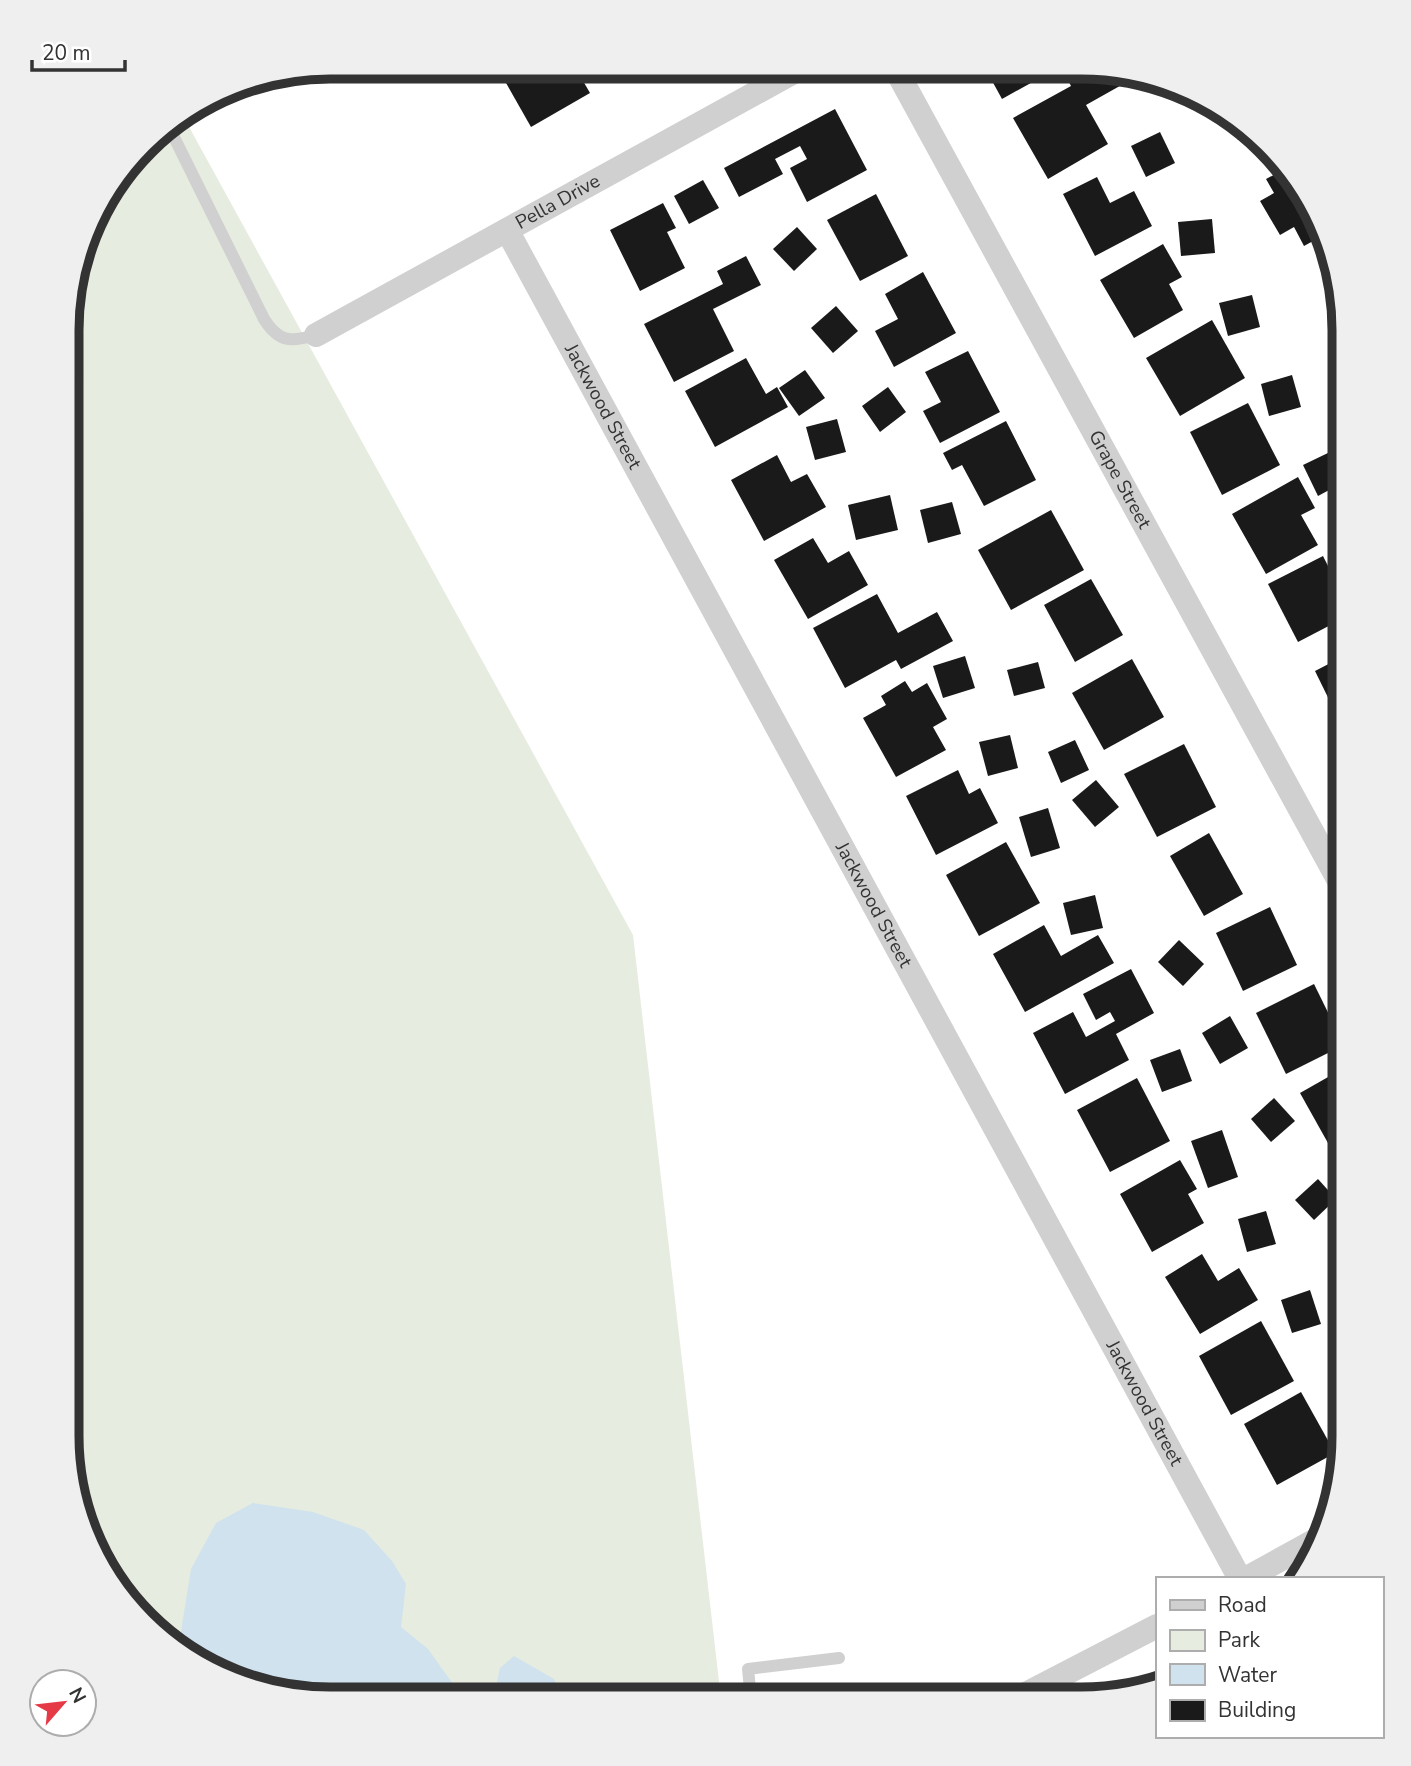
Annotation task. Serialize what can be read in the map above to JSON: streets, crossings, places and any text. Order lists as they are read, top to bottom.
{
  "streets": {
    "street": ["Pella Drive", "Jackwood Street", "Grape Street"]
  },
  "crossings": [
    ["Pella Drive", "Jackwood Street"]
  ],
  "legend": [
    "Road",
    "Park",
    "Water",
    "Building"
  ],
  "scale_bar": "20 m",
  "north": "top right"
}
